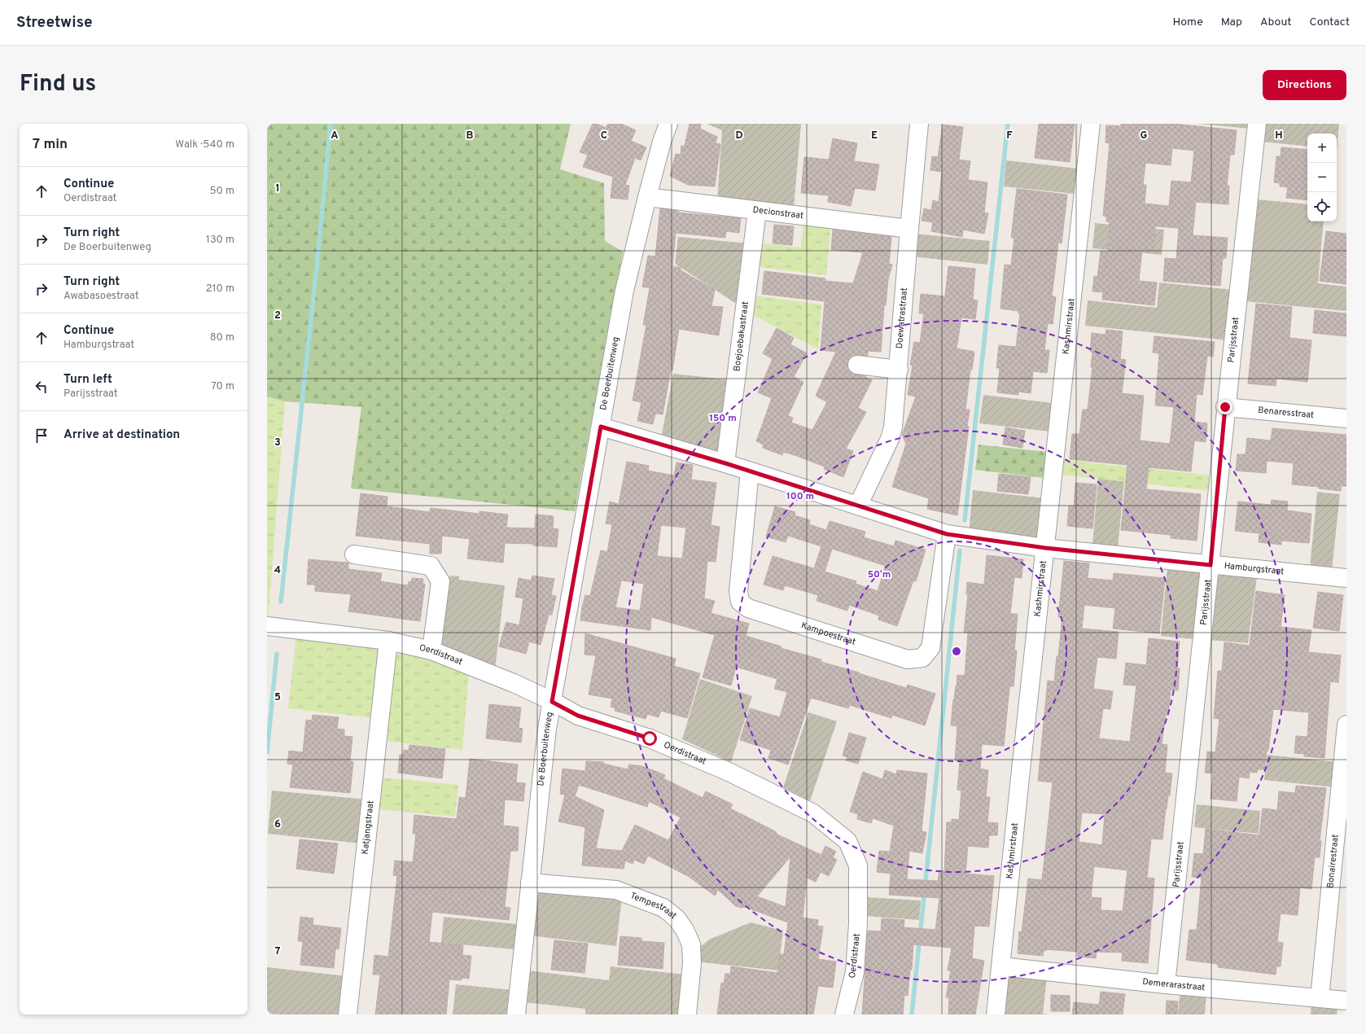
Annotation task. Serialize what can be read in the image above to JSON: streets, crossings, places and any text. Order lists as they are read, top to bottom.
{
  "streets": {
    "street": [
      "Decionstraat",
      "Doewatrastraat",
      "Kashmirstraat",
      "Boejoebakastraat",
      "Parijsstraat",
      "De Boerbuitenweg",
      "Benaresstraat",
      "Hamburgstraat",
      "Kampoestraat",
      "Oerdistraat",
      "Katjangstraat",
      "Bonairestraat",
      "Tempestraat",
      "Demerarastraat"
    ]
  },
  "crossings": [
    ["Decionstraat", "Doewatrastraat"],
    ["Decionstraat", "Boejoebakastraat"],
    ["Decionstraat", "De Boerbuitenweg"],
    ["Doewatrastraat", "Hamburgstraat"],
    ["Kashmirstraat", "Hamburgstraat"],
    ["Kashmirstraat", "Demerarastraat"],
    ["Boejoebakastraat", "Hamburgstraat"],
    ["Parijsstraat", "Benaresstraat"],
    ["Parijsstraat", "Hamburgstraat"],
    ["Parijsstraat", "Demerarastraat"],
    ["De Boerbuitenweg", "Hamburgstraat"],
    ["De Boerbuitenweg", "Oerdistraat"],
    ["De Boerbuitenweg", "Tempestraat"],
    ["Hamburgstraat", "Kampoestraat"],
    ["Oerdistraat", "Katjangstraat"],
    ["Bonairestraat", "Demerarastraat"]
  ],
  "page": {
    "header": "Streetwise",
    "nav": [
      "Home",
      "Map",
      "About",
      "Contact"
    ],
    "title": "Find us",
    "buttons": "Directions",
    "heading": ["7 min", "Walk · 540 m"],
    "map_buttons": ["+", "−"],
    "list": [
      ["Continue", "Oerdistraat", "50 m"],
      ["Turn right", "De Boerbuitenweg", "130 m"],
      ["Turn right", "Awabasoestraat", "210 m"],
      ["Continue", "Hamburgstraat", "80 m"],
      ["Turn left", "Parijsstraat", "70 m"],
      "Arrive at destination"
    ]
  },
  "grid": {
    "columns": [
      "A",
      "B",
      "C",
      "D",
      "E",
      "F",
      "G",
      "H"
    ],
    "rows": [
      "1",
      "2",
      "3",
      "4",
      "5",
      "6",
      "7"
    ]
  },
  "rings": ["150 m", "100 m", "50 m"]
}
